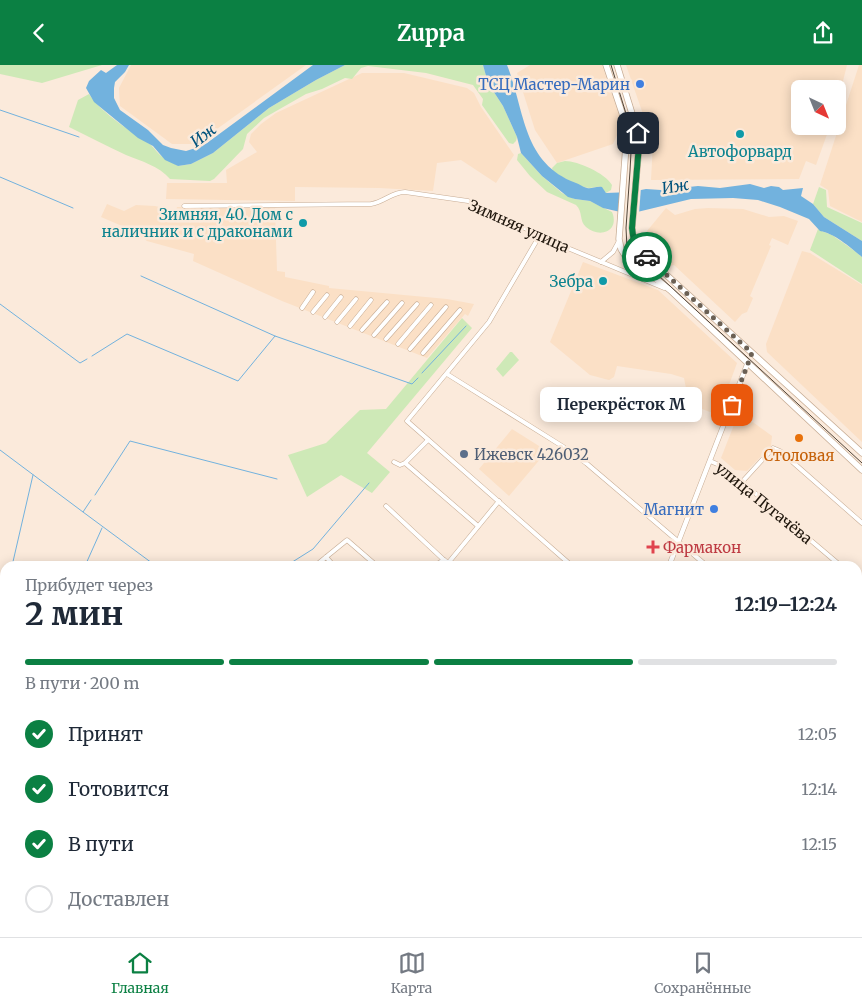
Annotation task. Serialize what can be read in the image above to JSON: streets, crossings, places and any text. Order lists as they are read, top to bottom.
{
  "streets": {
    "street": ["Зимняя улица", "улица Пугачёва"]
  },
  "water": ["Иж"],
  "places": {
    "other": [
      "ТСЦ Мастер-Марин",
      "Автофорвард",
      "Зимняя, 40. Дом с наличник и с драконами",
      "Зебра",
      "Перекрёсток М",
      "Столовая",
      "Ижевск 426032",
      "Магнит"
    ],
    "health": ["Фармакон"]
  },
  "north": "bottom right",
  "page": {
    "header": "Zuppa",
    "bubble": "Перекрёсток М",
    "heading": ["2 мин", "Прибудет через", "12:19–12:24"],
    "bar": "В пути · 200 m",
    "list": [
      ["Принят", "12:05"],
      ["Готовится", "12:14"],
      ["В пути", "12:15"],
      "Доставлен"
    ],
    "tabs": ["Главная", "Карта", "Сохранённые"]
  }
}
